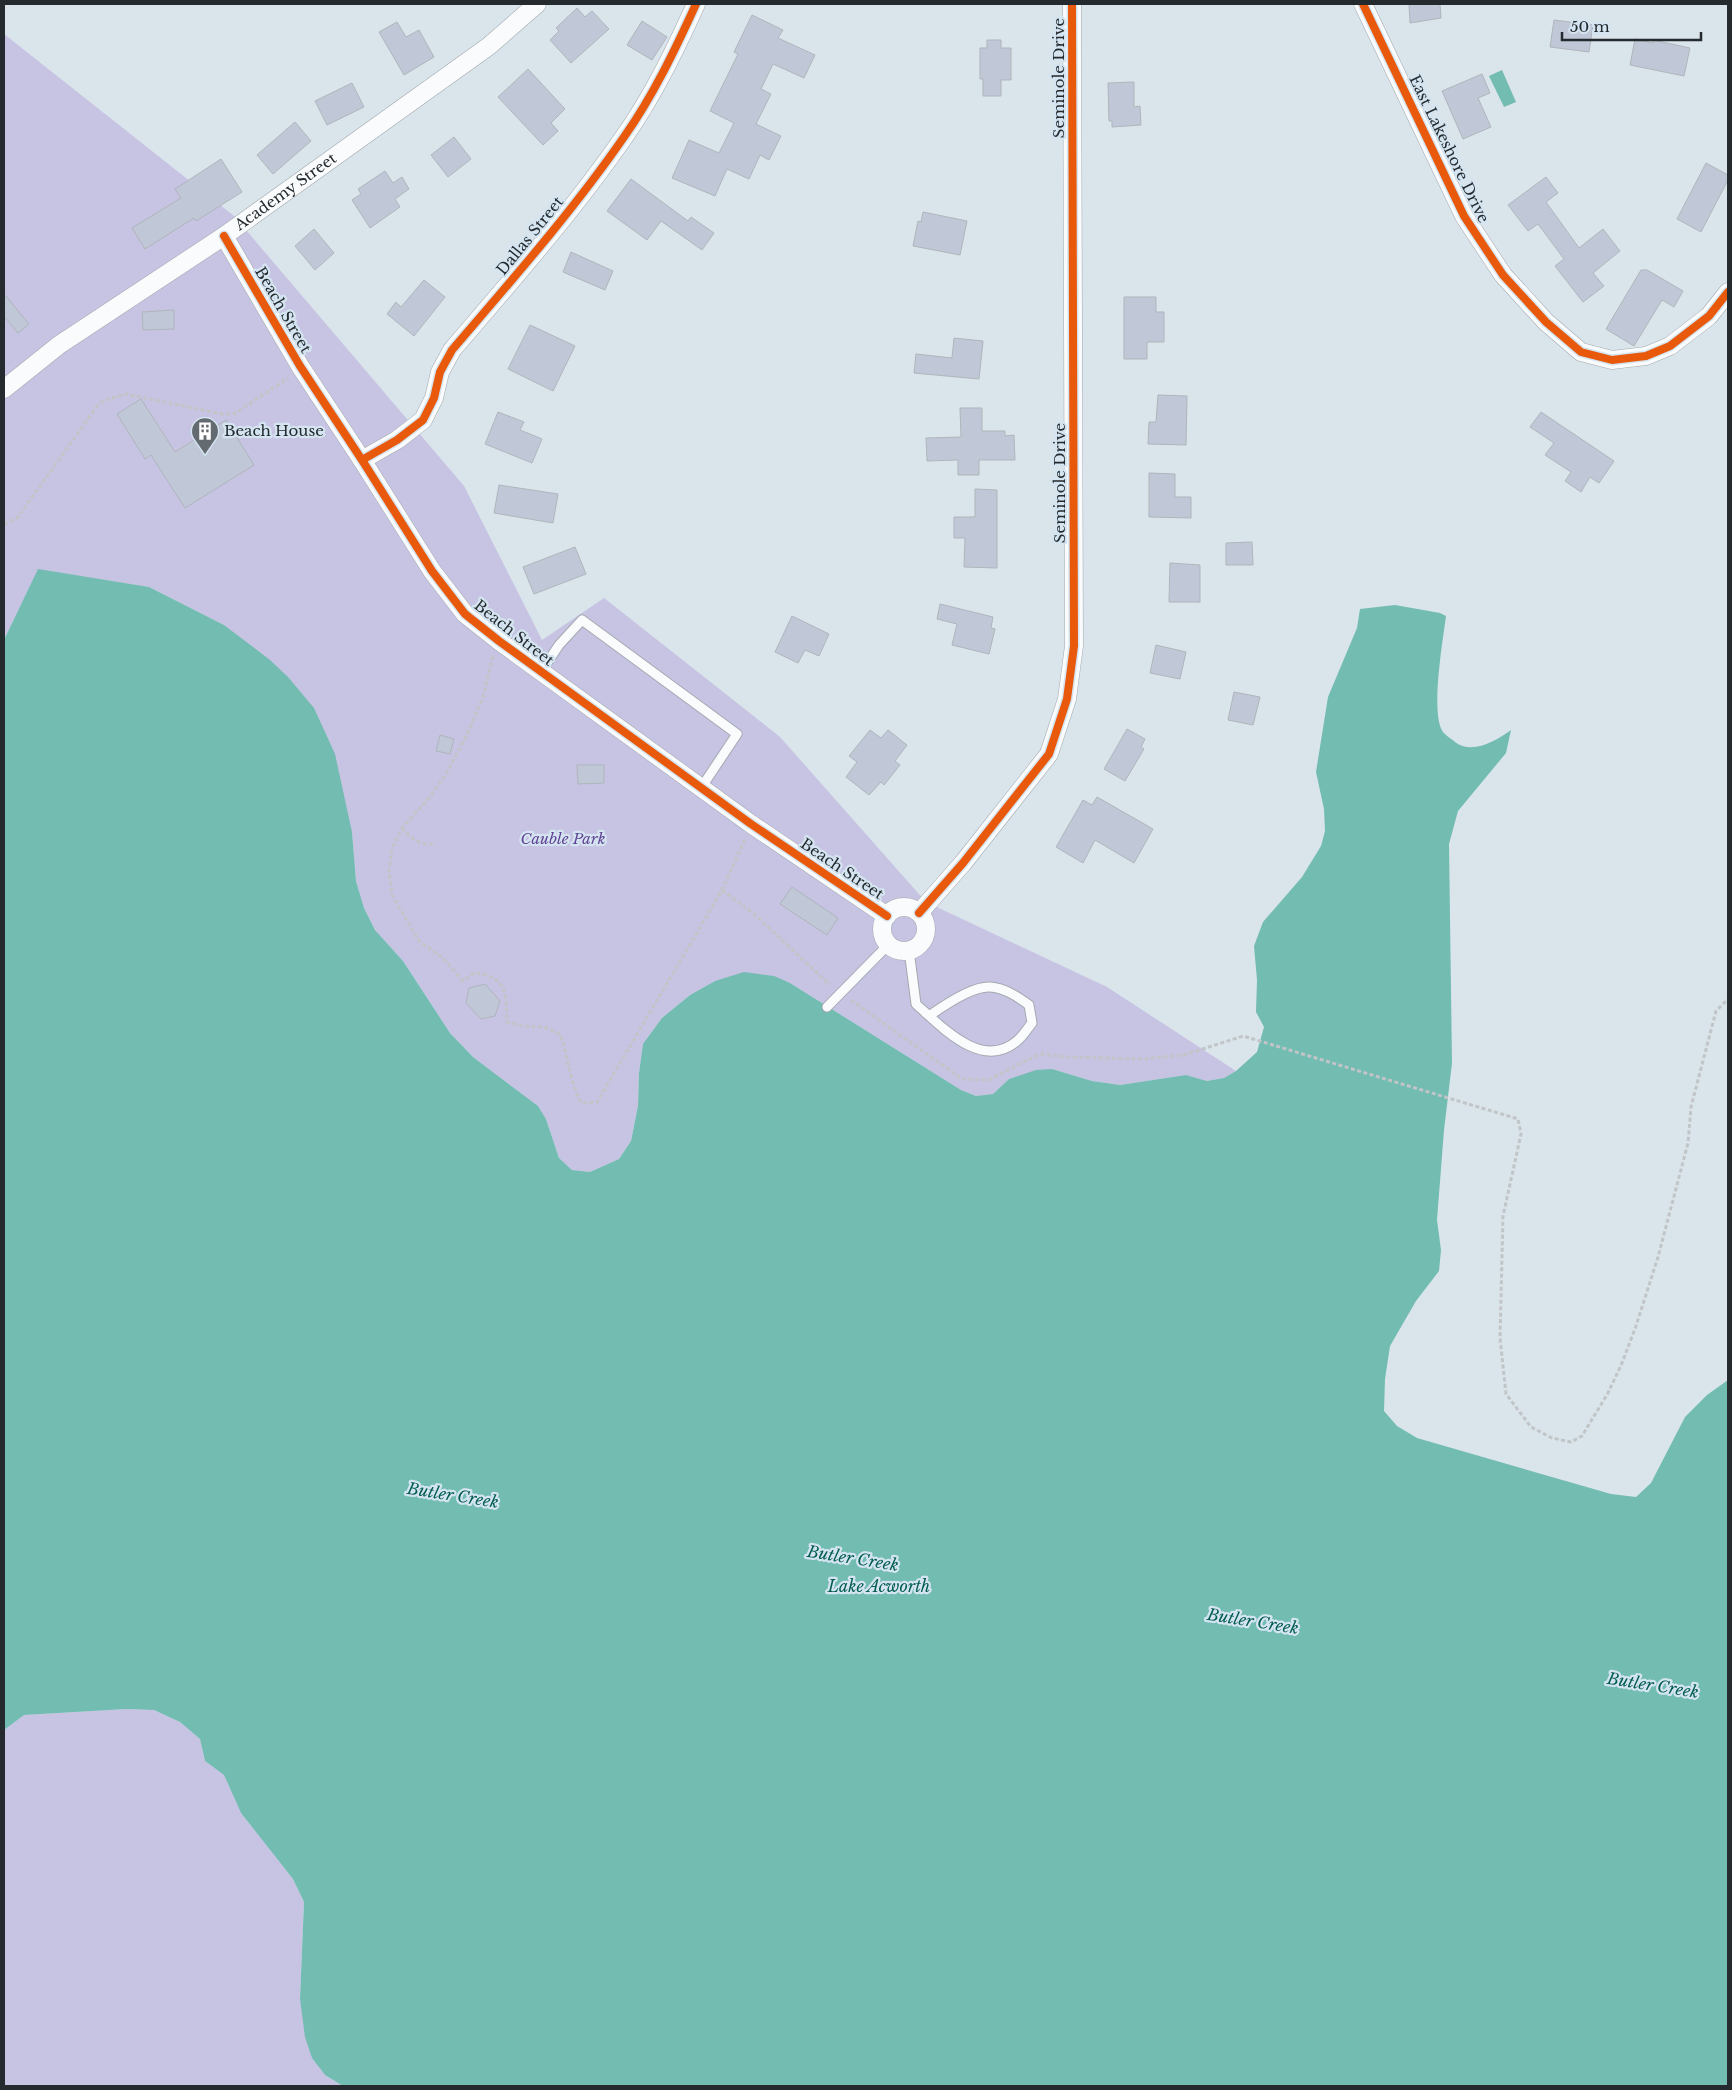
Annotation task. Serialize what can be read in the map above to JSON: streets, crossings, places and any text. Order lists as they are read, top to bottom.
{
  "streets": {
    "street": [
      "Seminole Drive",
      "East Lakeshore Drive",
      "Academy Street",
      "Dallas Street",
      "Beach Street"
    ]
  },
  "crossings": [
    ["Seminole Drive", "Beach Street"],
    ["Academy Street", "Beach Street"],
    ["Dallas Street", "Beach Street"]
  ],
  "water": ["Butler Creek", "Lake Acworth"],
  "parks": ["Cauble Park"],
  "places": {
    "building": ["Beach House"]
  },
  "scale_bar": "50 m"
}
